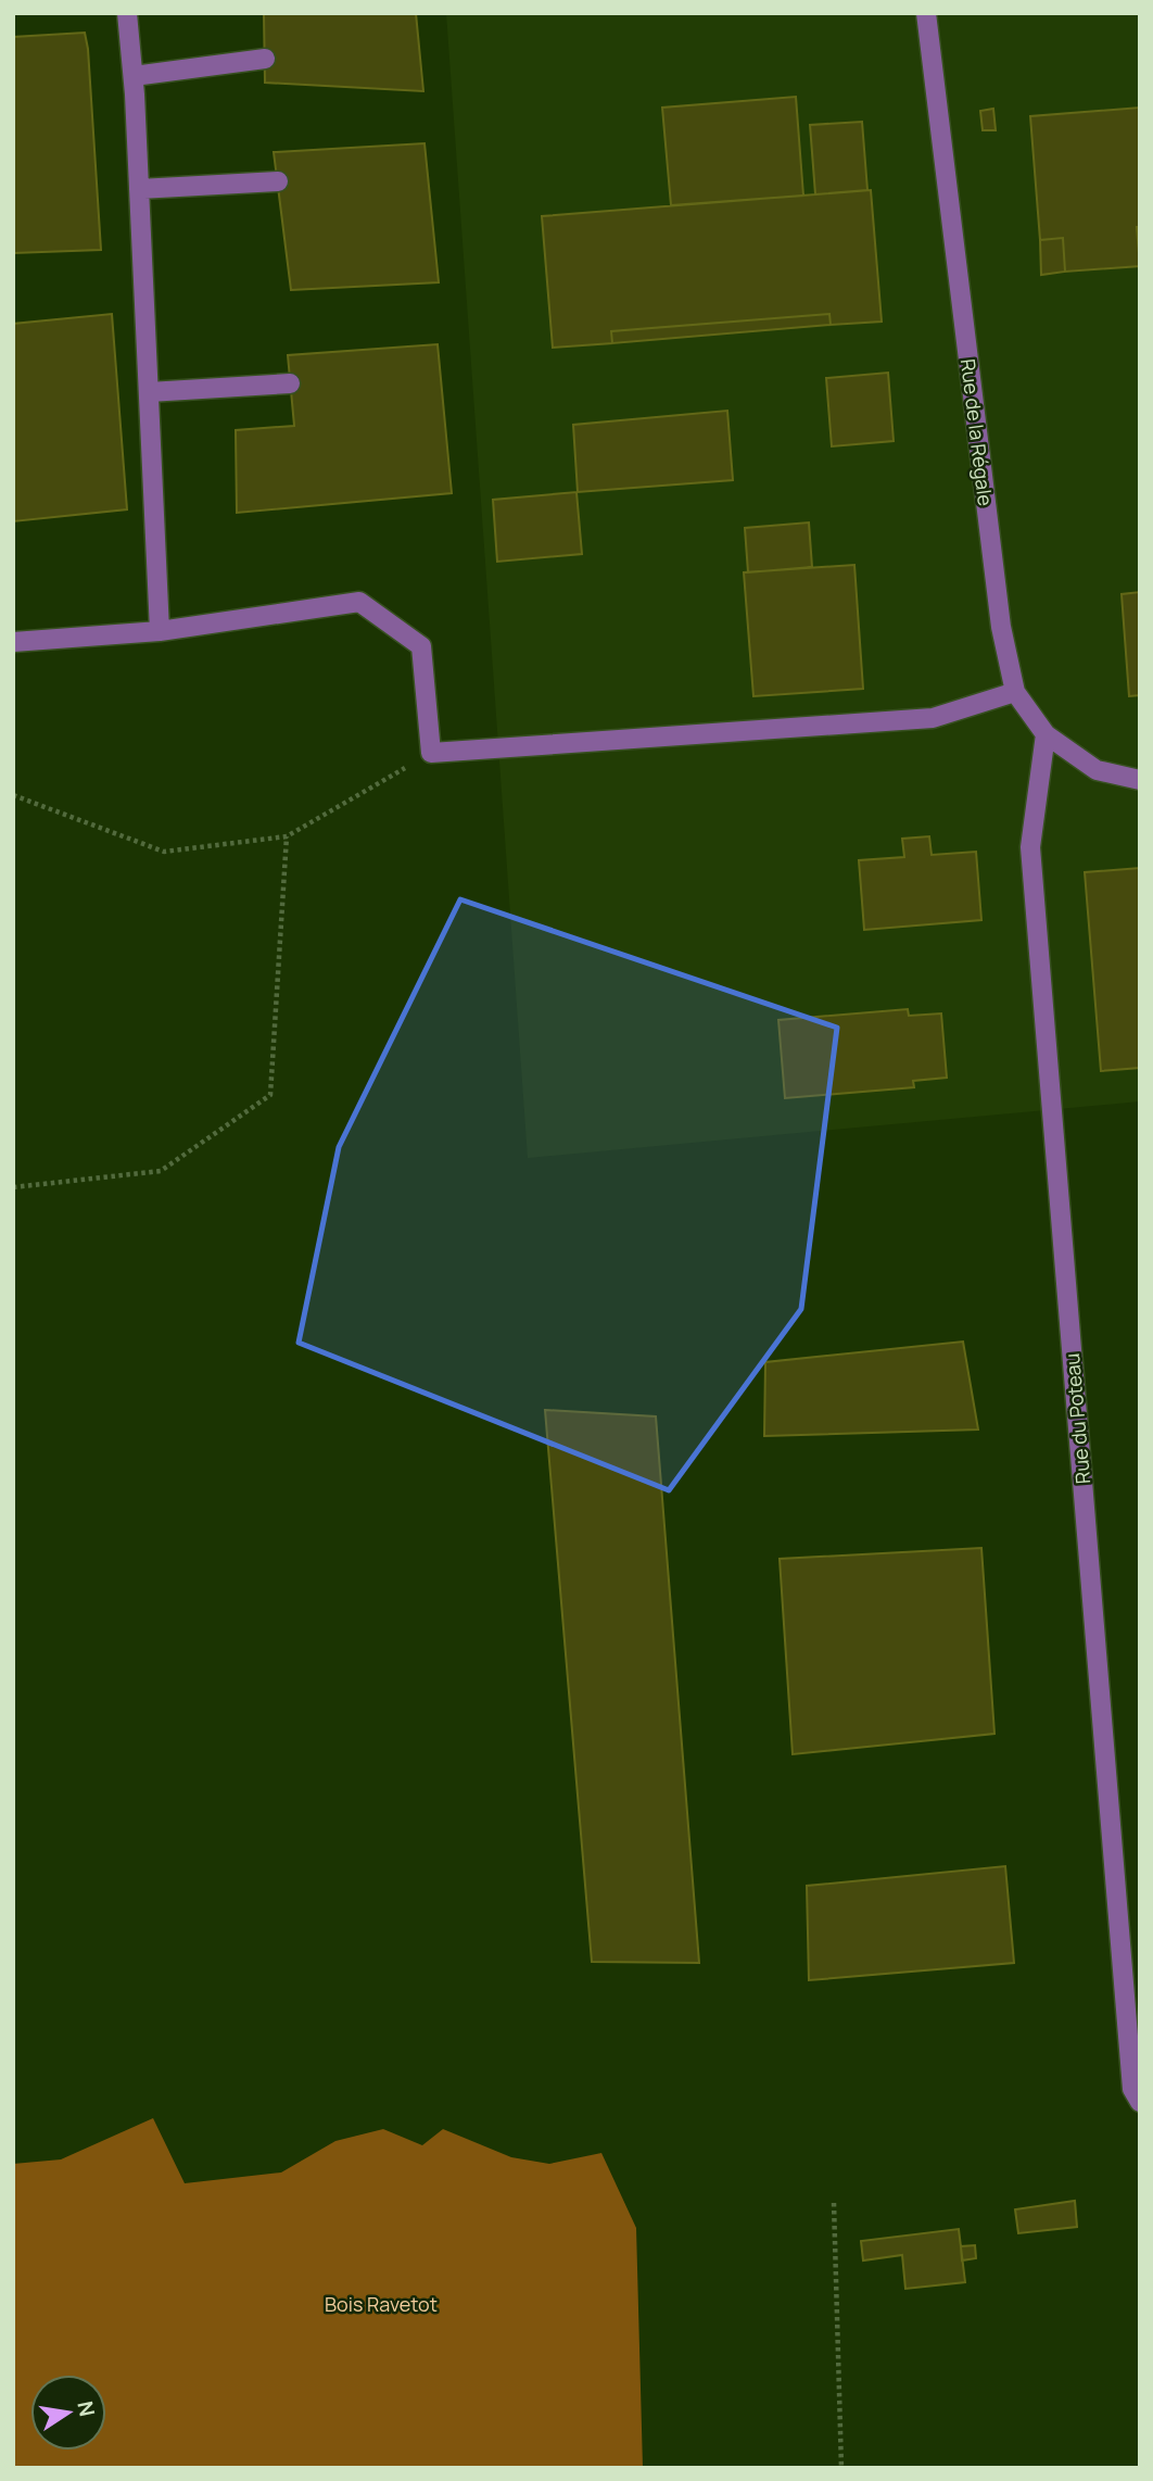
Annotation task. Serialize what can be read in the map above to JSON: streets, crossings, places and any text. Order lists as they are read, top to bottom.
{
  "streets": {
    "street": ["Rue de la Régale", "Rue du Poteau"]
  },
  "crossings": [
    ["Rue de la Régale", "Rue du Poteau"]
  ],
  "parks": ["Bois Ravetot"],
  "north": "right"
}
